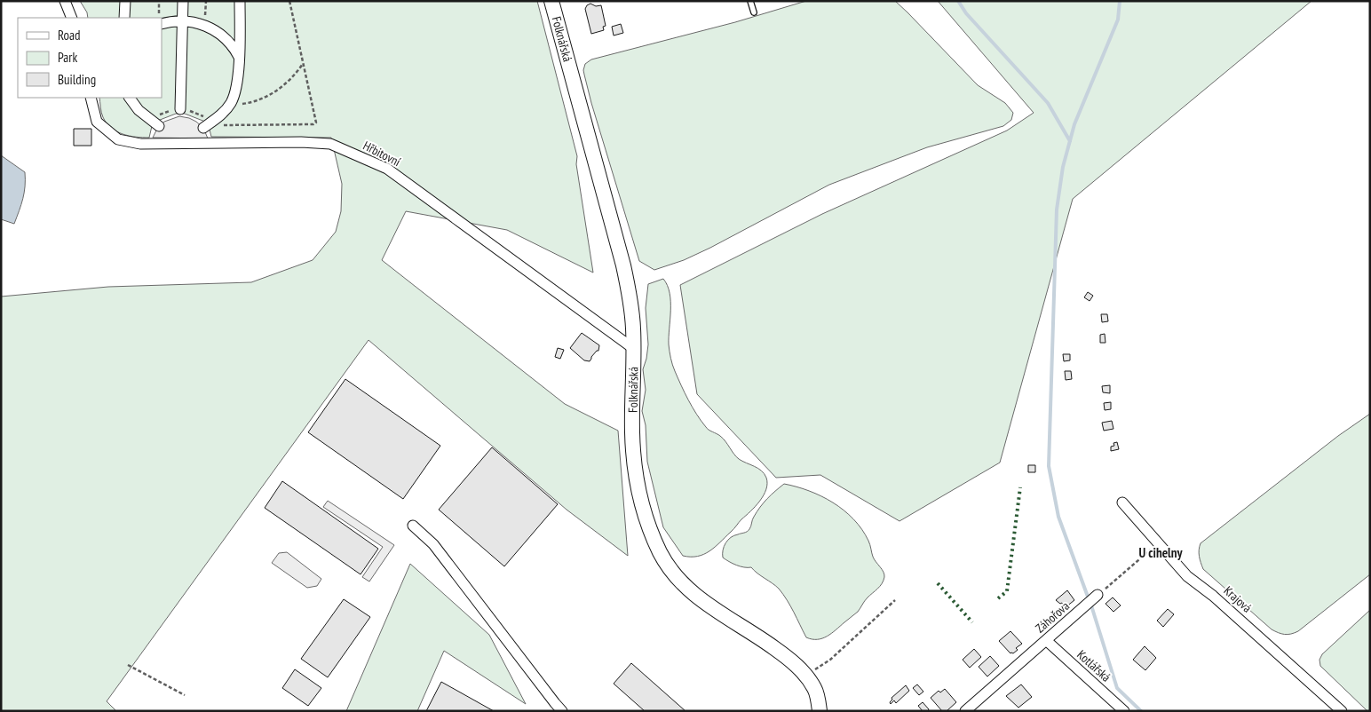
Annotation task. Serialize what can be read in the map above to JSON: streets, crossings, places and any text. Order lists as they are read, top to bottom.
{
  "streets": {
    "street": [
      "Folknářská",
      "Hřbitovní",
      "Krajová",
      "Záhořova",
      "Kotlářská"
    ]
  },
  "crossings": [
    ["Folknářská", "Hřbitovní"],
    ["Záhořova", "Kotlářská"]
  ],
  "districts": ["U cihelny"],
  "legend": ["Road", "Park", "Building"]
}
